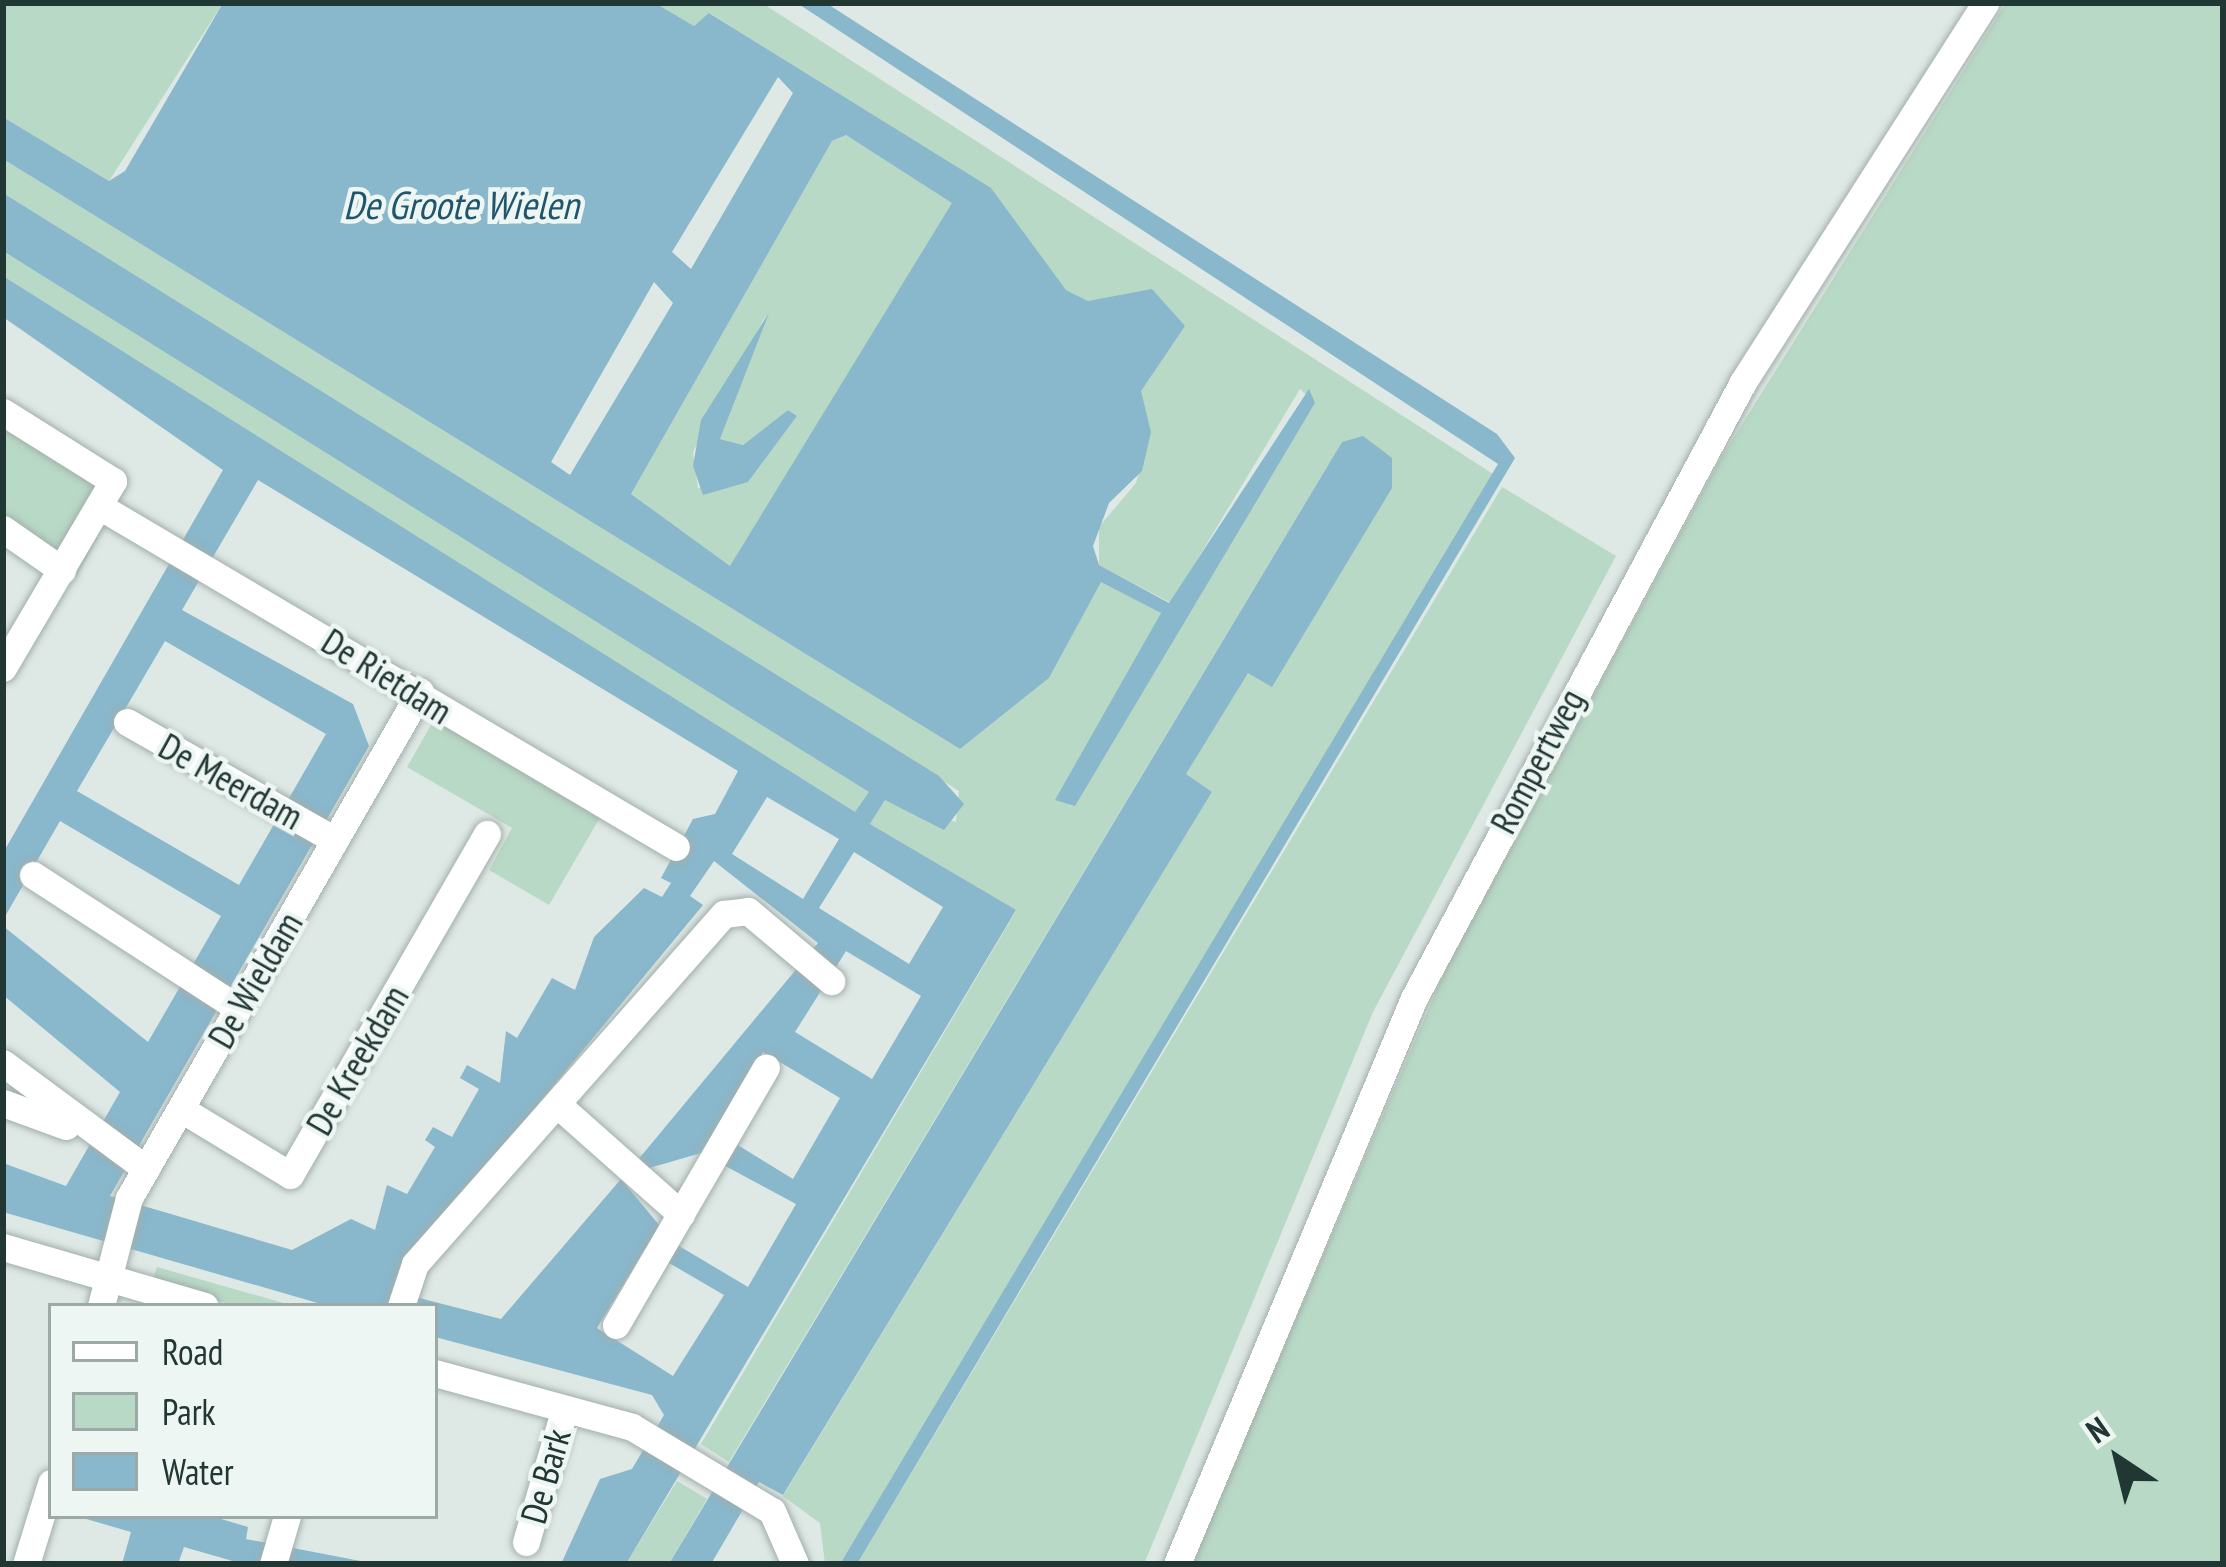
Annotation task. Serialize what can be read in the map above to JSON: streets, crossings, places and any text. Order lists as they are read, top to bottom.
{
  "streets": {
    "street": [
      "De Rietdam",
      "Rompertweg",
      "De Meerdam",
      "De Wieldam",
      "De Kreekdam",
      "De Bark"
    ]
  },
  "crossings": [
    ["De Rietdam", "De Wieldam"],
    ["De Meerdam", "De Wieldam"],
    ["De Wieldam", "De Kreekdam"]
  ],
  "water": ["De Groote Wielen"],
  "legend": ["Road", "Park", "Water"],
  "north": "top left"
}
